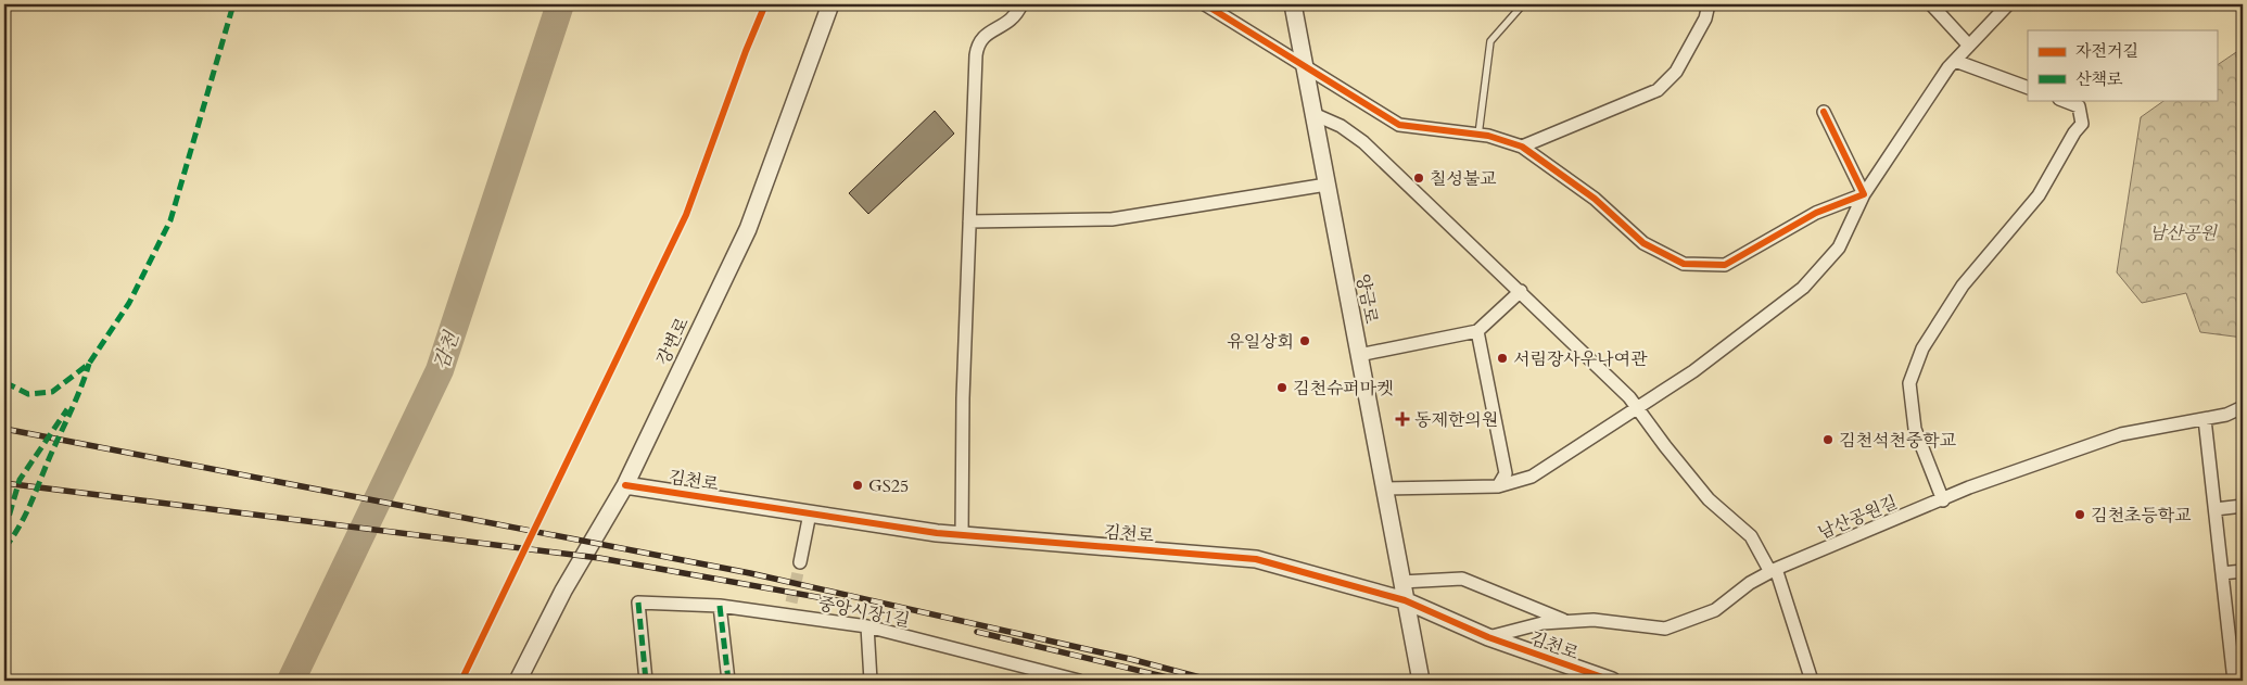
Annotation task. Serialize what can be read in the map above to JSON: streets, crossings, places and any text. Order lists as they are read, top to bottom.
{
  "streets": {
    "street": [
      "양금로",
      "강변로",
      "김천로",
      "남산공원길",
      "중앙시장1길"
    ]
  },
  "crossings": [
    ["양금로", "김천로"],
    ["강변로", "김천로"],
    ["김천로", "남산공원길"]
  ],
  "water": ["감천"],
  "parks": ["남산공원"],
  "places": {
    "other": [
      "칠성불교",
      "유일상회",
      "서림장사우나여관",
      "김천슈퍼마켓",
      "김천석천중학교",
      "GS25",
      "김천초등학교"
    ],
    "health": ["동제한의원"]
  },
  "legend": ["자전거길", "산책로"]
}
